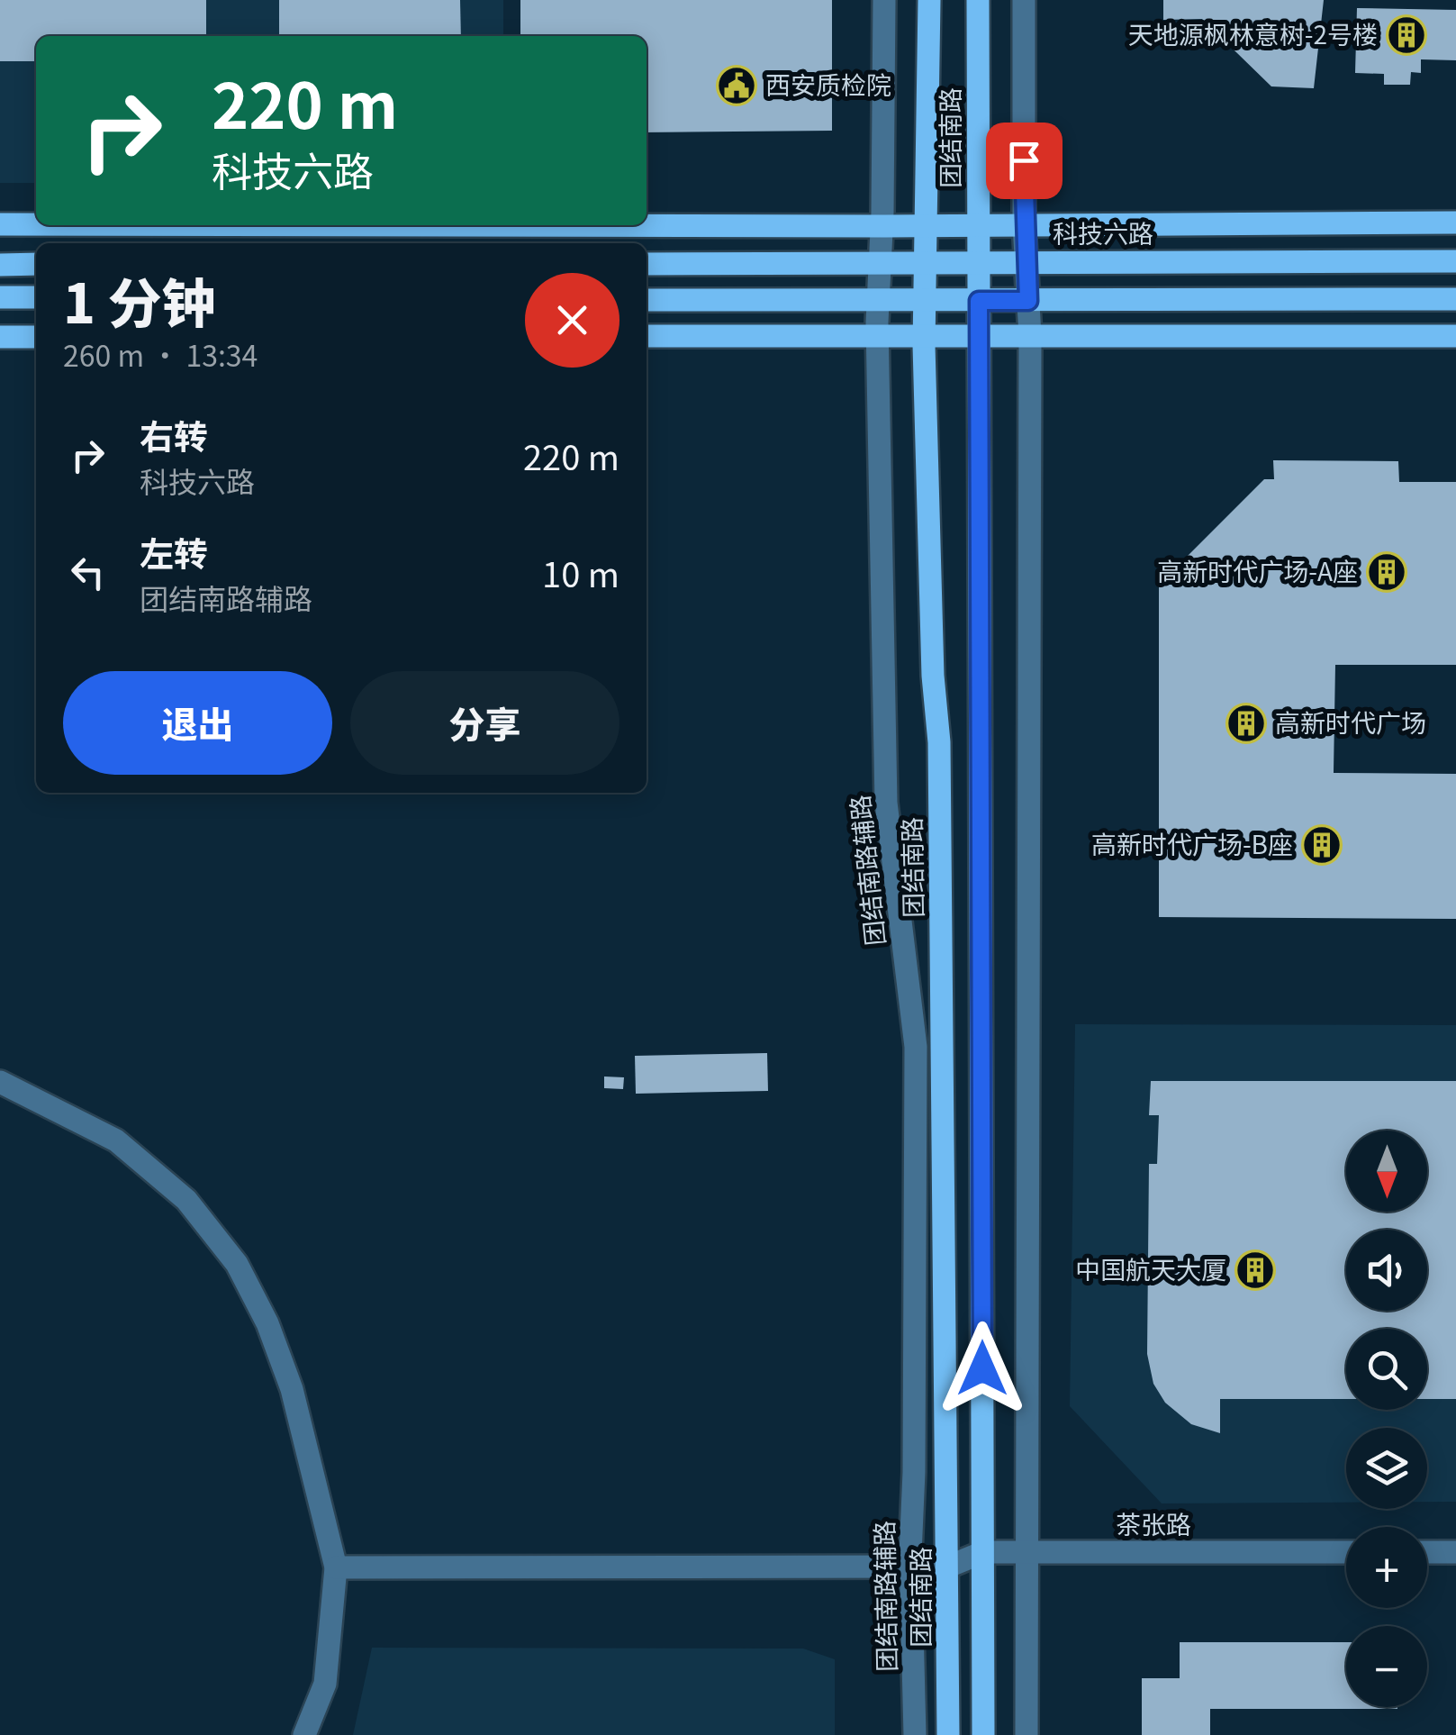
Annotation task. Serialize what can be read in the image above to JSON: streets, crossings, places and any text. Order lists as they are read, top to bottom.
{
  "streets": {
    "main road": ["团结南路", "科技六路"],
    "street": ["团结南路辅路", "茶张路"]
  },
  "crossings": [
    ["团结南路", "科技六路"],
    ["团结南路", "茶张路"],
    ["科技六路", "团结南路辅路"]
  ],
  "places": {
    "building": [
      "天地源枫林意树-2号楼",
      "高新时代广场-A座",
      "高新时代广场",
      "高新时代广场-B座",
      "中国航天大厦"
    ],
    "public building": ["西安质检院"]
  },
  "north": "bottom",
  "page": {
    "turn": ["220 m", "科技六路"],
    "heading": ["1 分钟", "260 m · 13:34"],
    "list": [
      {
        "name": "右转",
        "note": "科技六路",
        "value": "220 m"
      },
      {
        "name": "左转",
        "note": "团结南路辅路",
        "value": "10 m"
      }
    ],
    "buttons": ["退出", "分享"],
    "map_buttons": ["+", "−"]
  }
}
